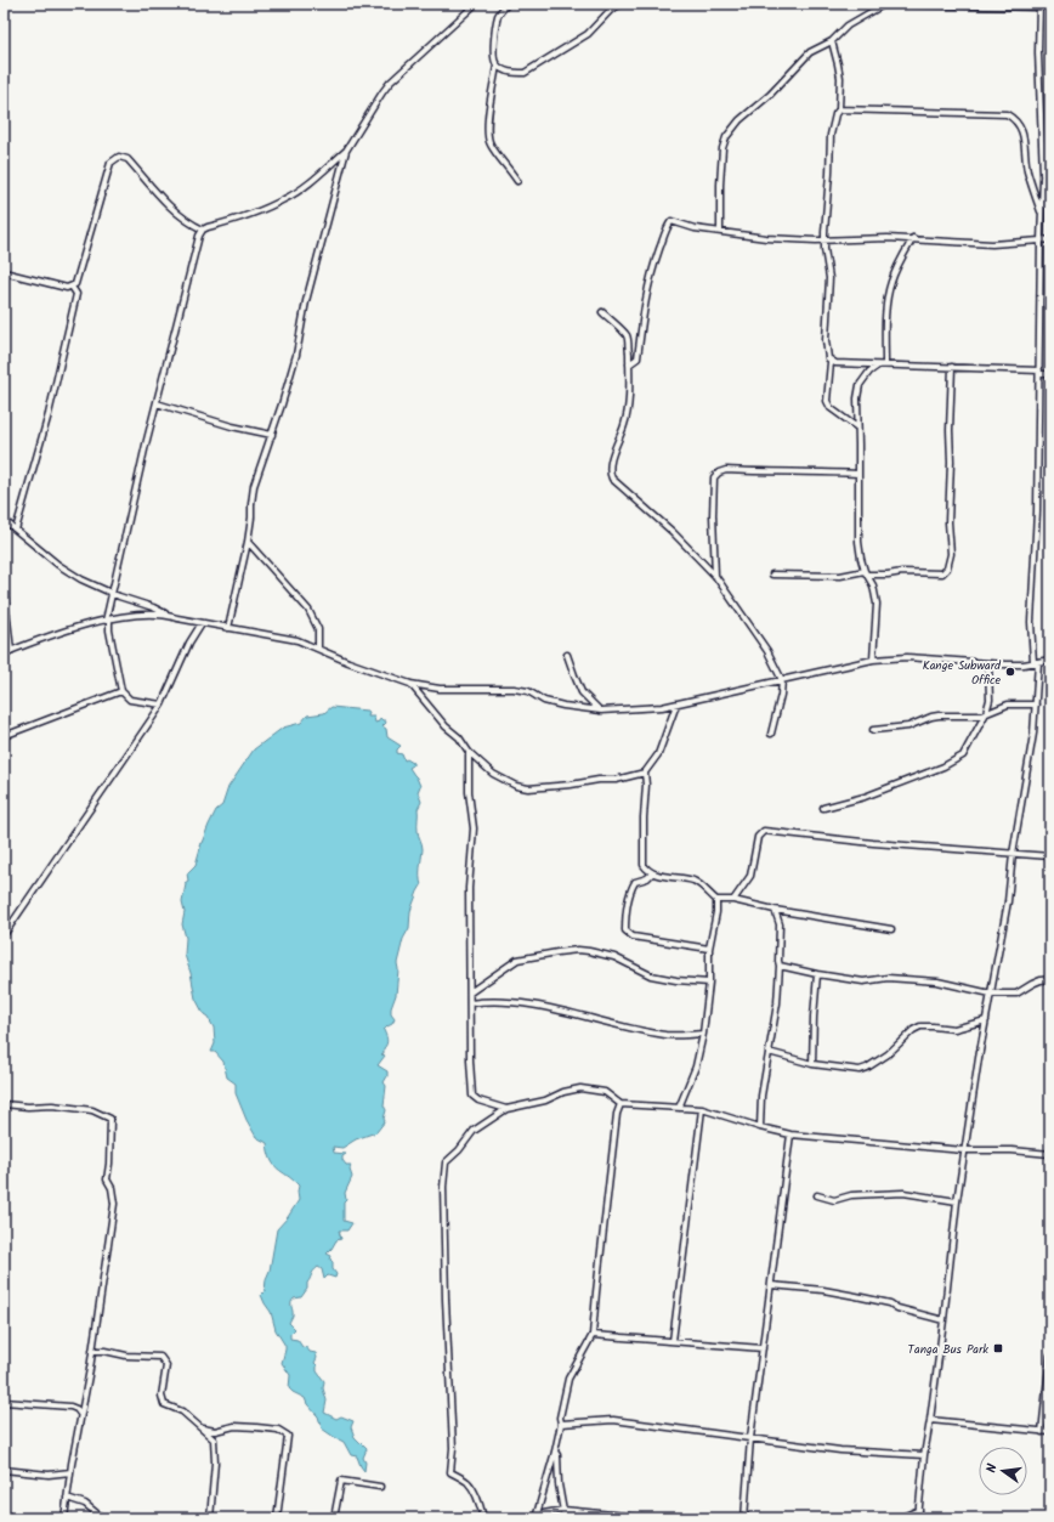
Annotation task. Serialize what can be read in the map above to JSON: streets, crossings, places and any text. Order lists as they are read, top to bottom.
{
  "places": {
    "other": ["Kange Subward Office"],
    "transit": ["Tanga Bus Park"]
  },
  "north": "left"
}
